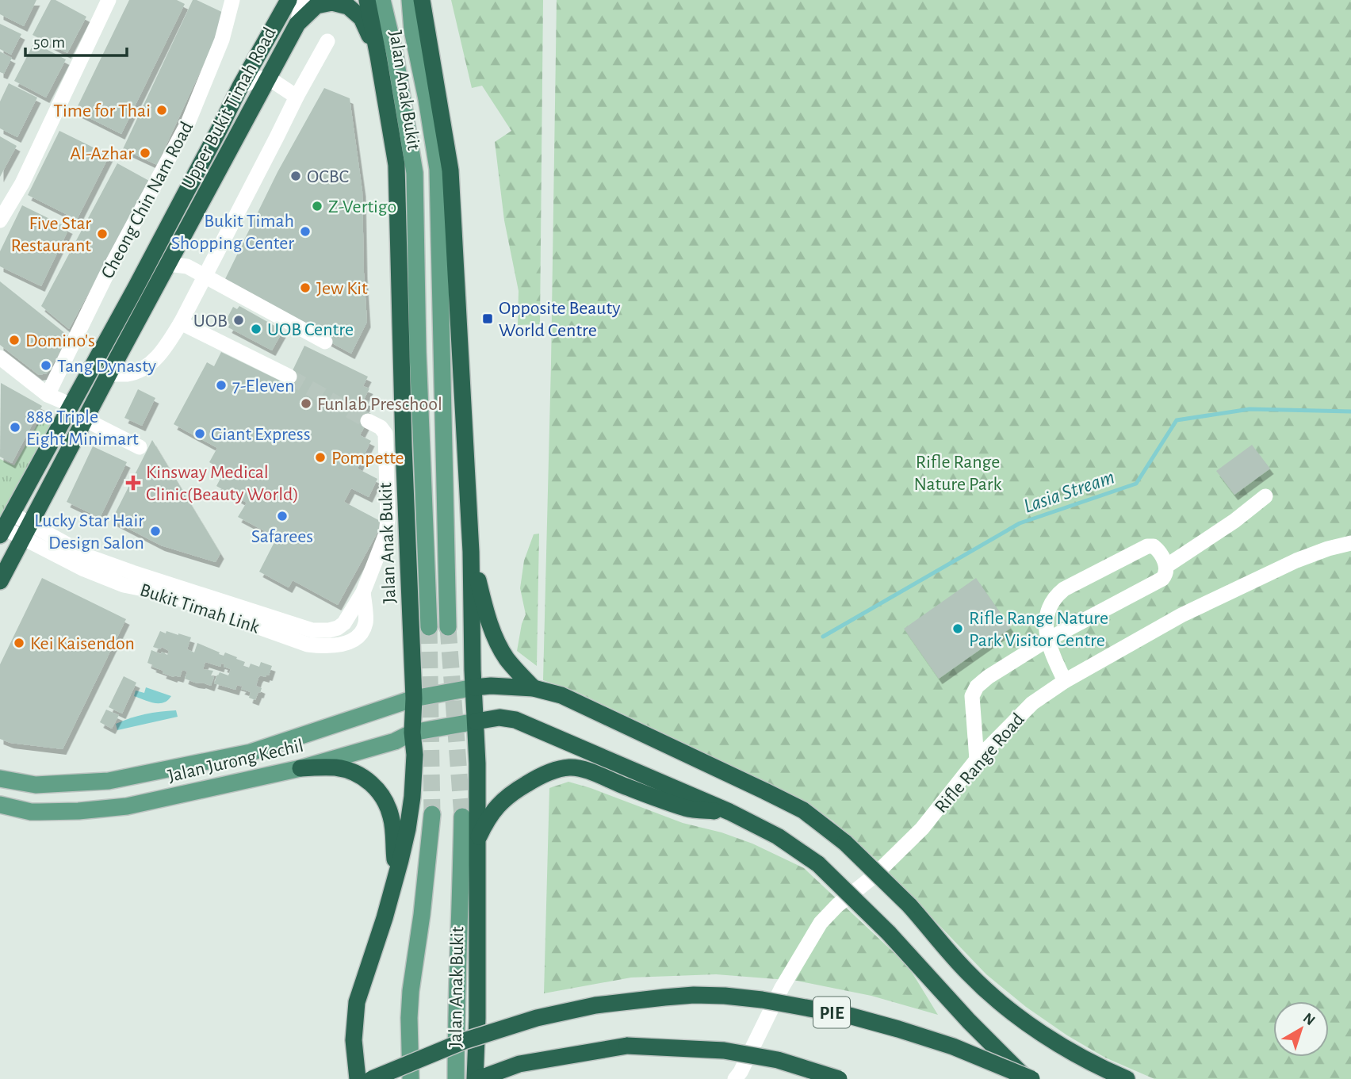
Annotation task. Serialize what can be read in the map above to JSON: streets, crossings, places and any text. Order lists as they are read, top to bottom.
{
  "streets": {
    "highway": ["Jalan Anak Bukit", "Upper Bukit Timah Road", "PIE"],
    "main road": ["Jalan Jurong Kechil"],
    "street": ["Cheong Chin Nam Road", "Bukit Timah Link", "Rifle Range Road"]
  },
  "crossings": [
    ["Jalan Anak Bukit", "Upper Bukit Timah Road"],
    ["Jalan Anak Bukit", "Jalan Jurong Kechil"],
    ["Upper Bukit Timah Road", "Bukit Timah Link"]
  ],
  "water": ["Lasia Stream"],
  "parks": ["Rifle Range Nature Park"],
  "places": {
    "other": [
      "Time for Thai",
      "Al-Azhar",
      "OCBC",
      "Z-Vertigo",
      "Bukit Timah Shopping Center",
      "Five Star Restaurant",
      "Jew Kit",
      "UOB",
      "UOB Centre",
      "Domino's",
      "Tang Dynasty",
      "7-Eleven",
      "Funlab Preschool",
      "888 Triple Eight Minimart",
      "Giant Express",
      "Pompette",
      "Safarees",
      "Lucky Star Hair Design Salon",
      "Rifle Range Nature Park Visitor Centre",
      "Kei Kaisendon"
    ],
    "transit": ["Opposite Beauty World Centre"],
    "health": ["Kinsway Medical Clinic(Beauty World)"]
  },
  "scale_bar": "50 m",
  "north": "top right"
}
